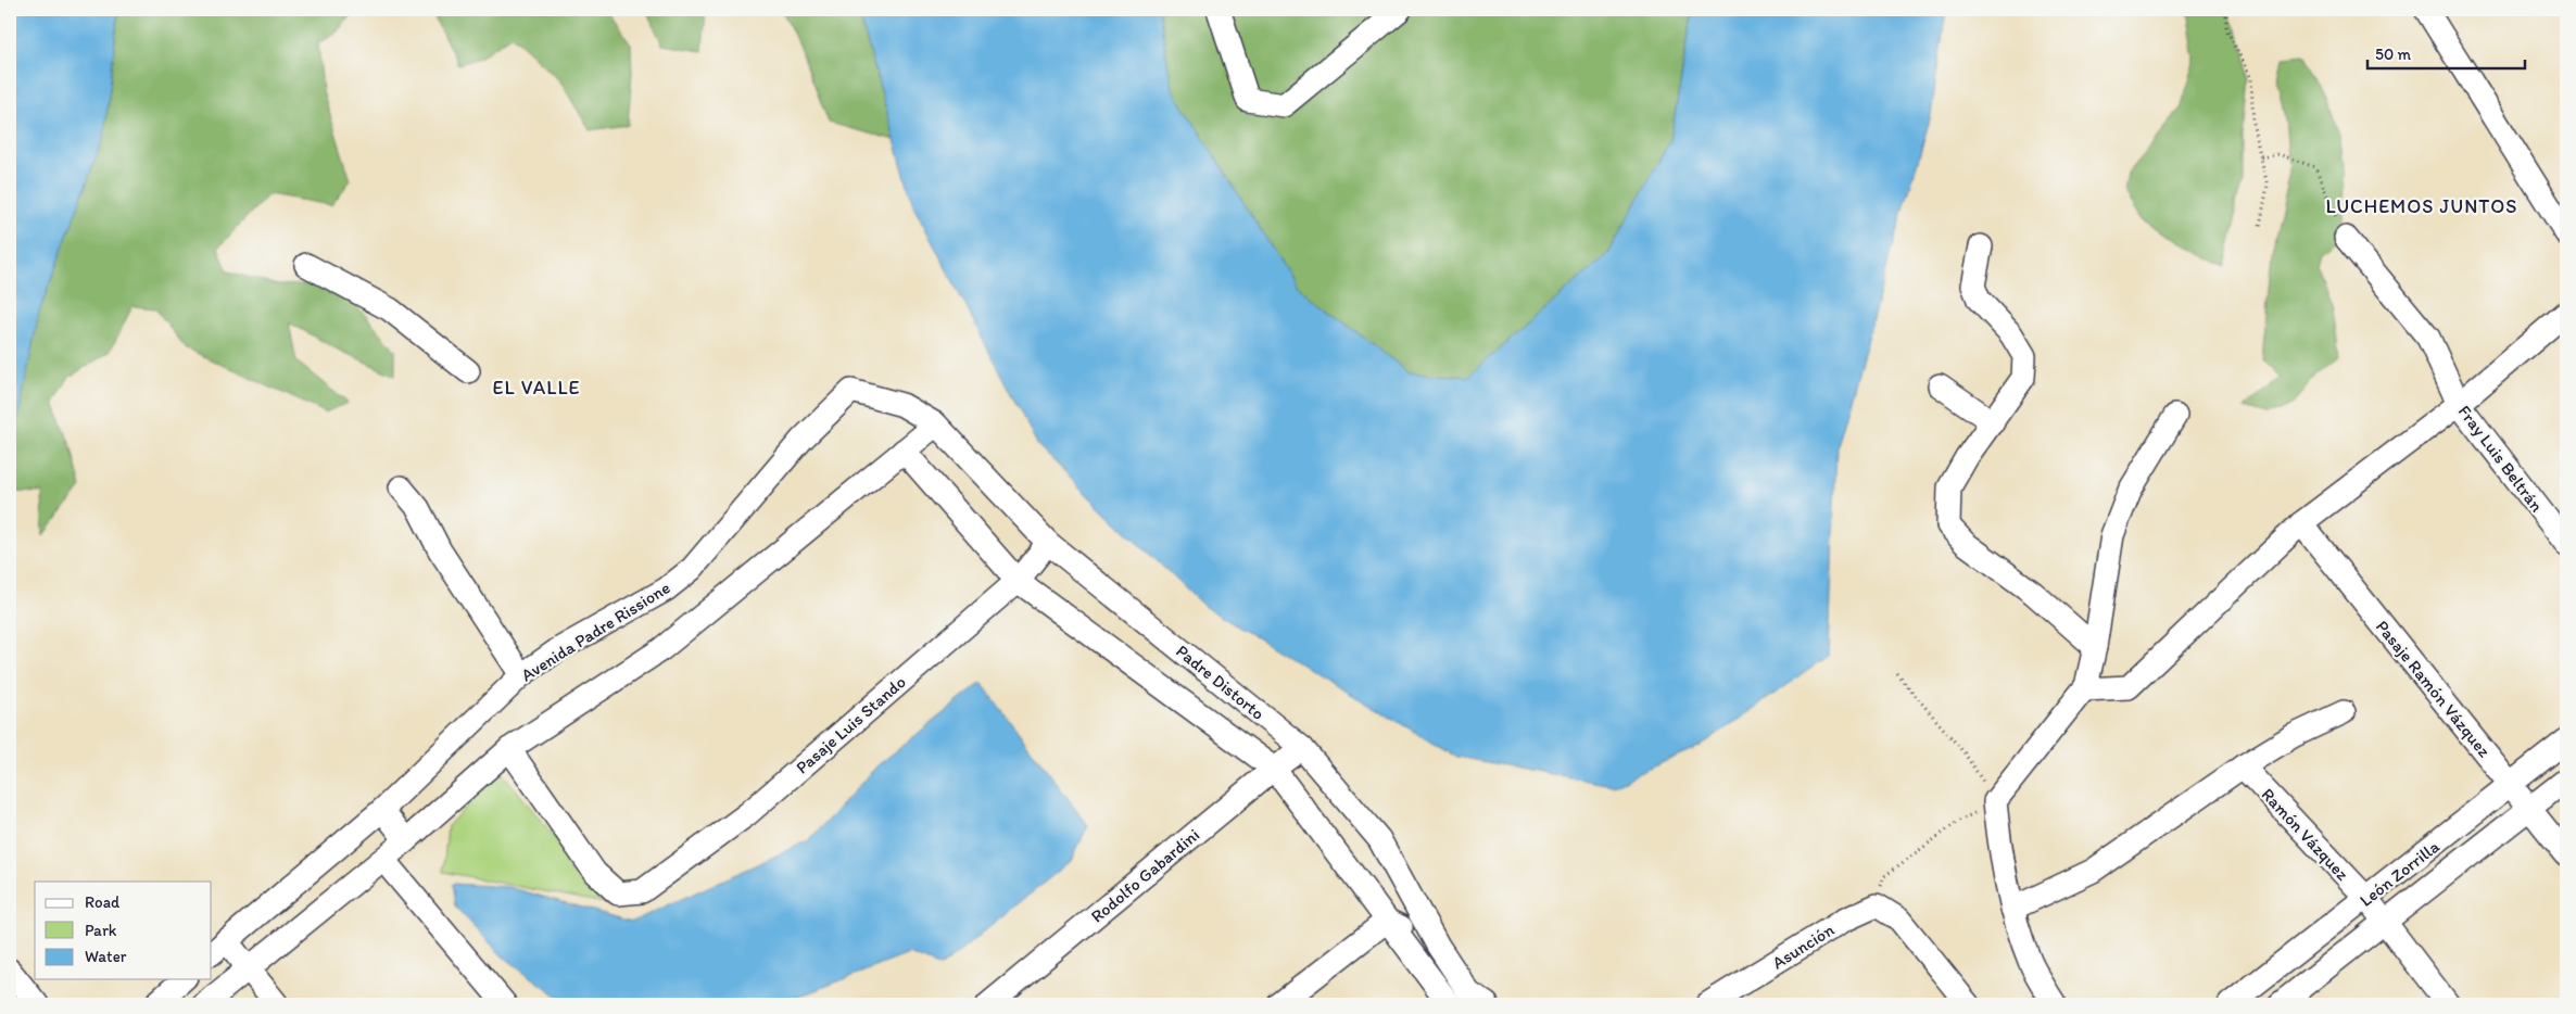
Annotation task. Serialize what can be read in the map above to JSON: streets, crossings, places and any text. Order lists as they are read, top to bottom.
{
  "streets": {
    "street": [
      "Fray Luis Beltrán",
      "Avenida Padre Rissione",
      "Padre Distorto",
      "Pasaje Ramón Vázquez",
      "Pasaje Luis Stando",
      "Ramón Vázquez",
      "León Zorrilla",
      "Rodolfo Gabardini",
      "Asunción"
    ]
  },
  "crossings": [
    ["Avenida Padre Rissione", "Padre Distorto"],
    ["Padre Distorto", "Pasaje Luis Stando"],
    ["Padre Distorto", "Rodolfo Gabardini"],
    ["Pasaje Ramón Vázquez", "León Zorrilla"],
    ["Ramón Vázquez", "León Zorrilla"]
  ],
  "districts": ["LUCHEMOS JUNTOS", "EL VALLE"],
  "legend": ["Road", "Park", "Water"],
  "scale_bar": "50 m"
}
